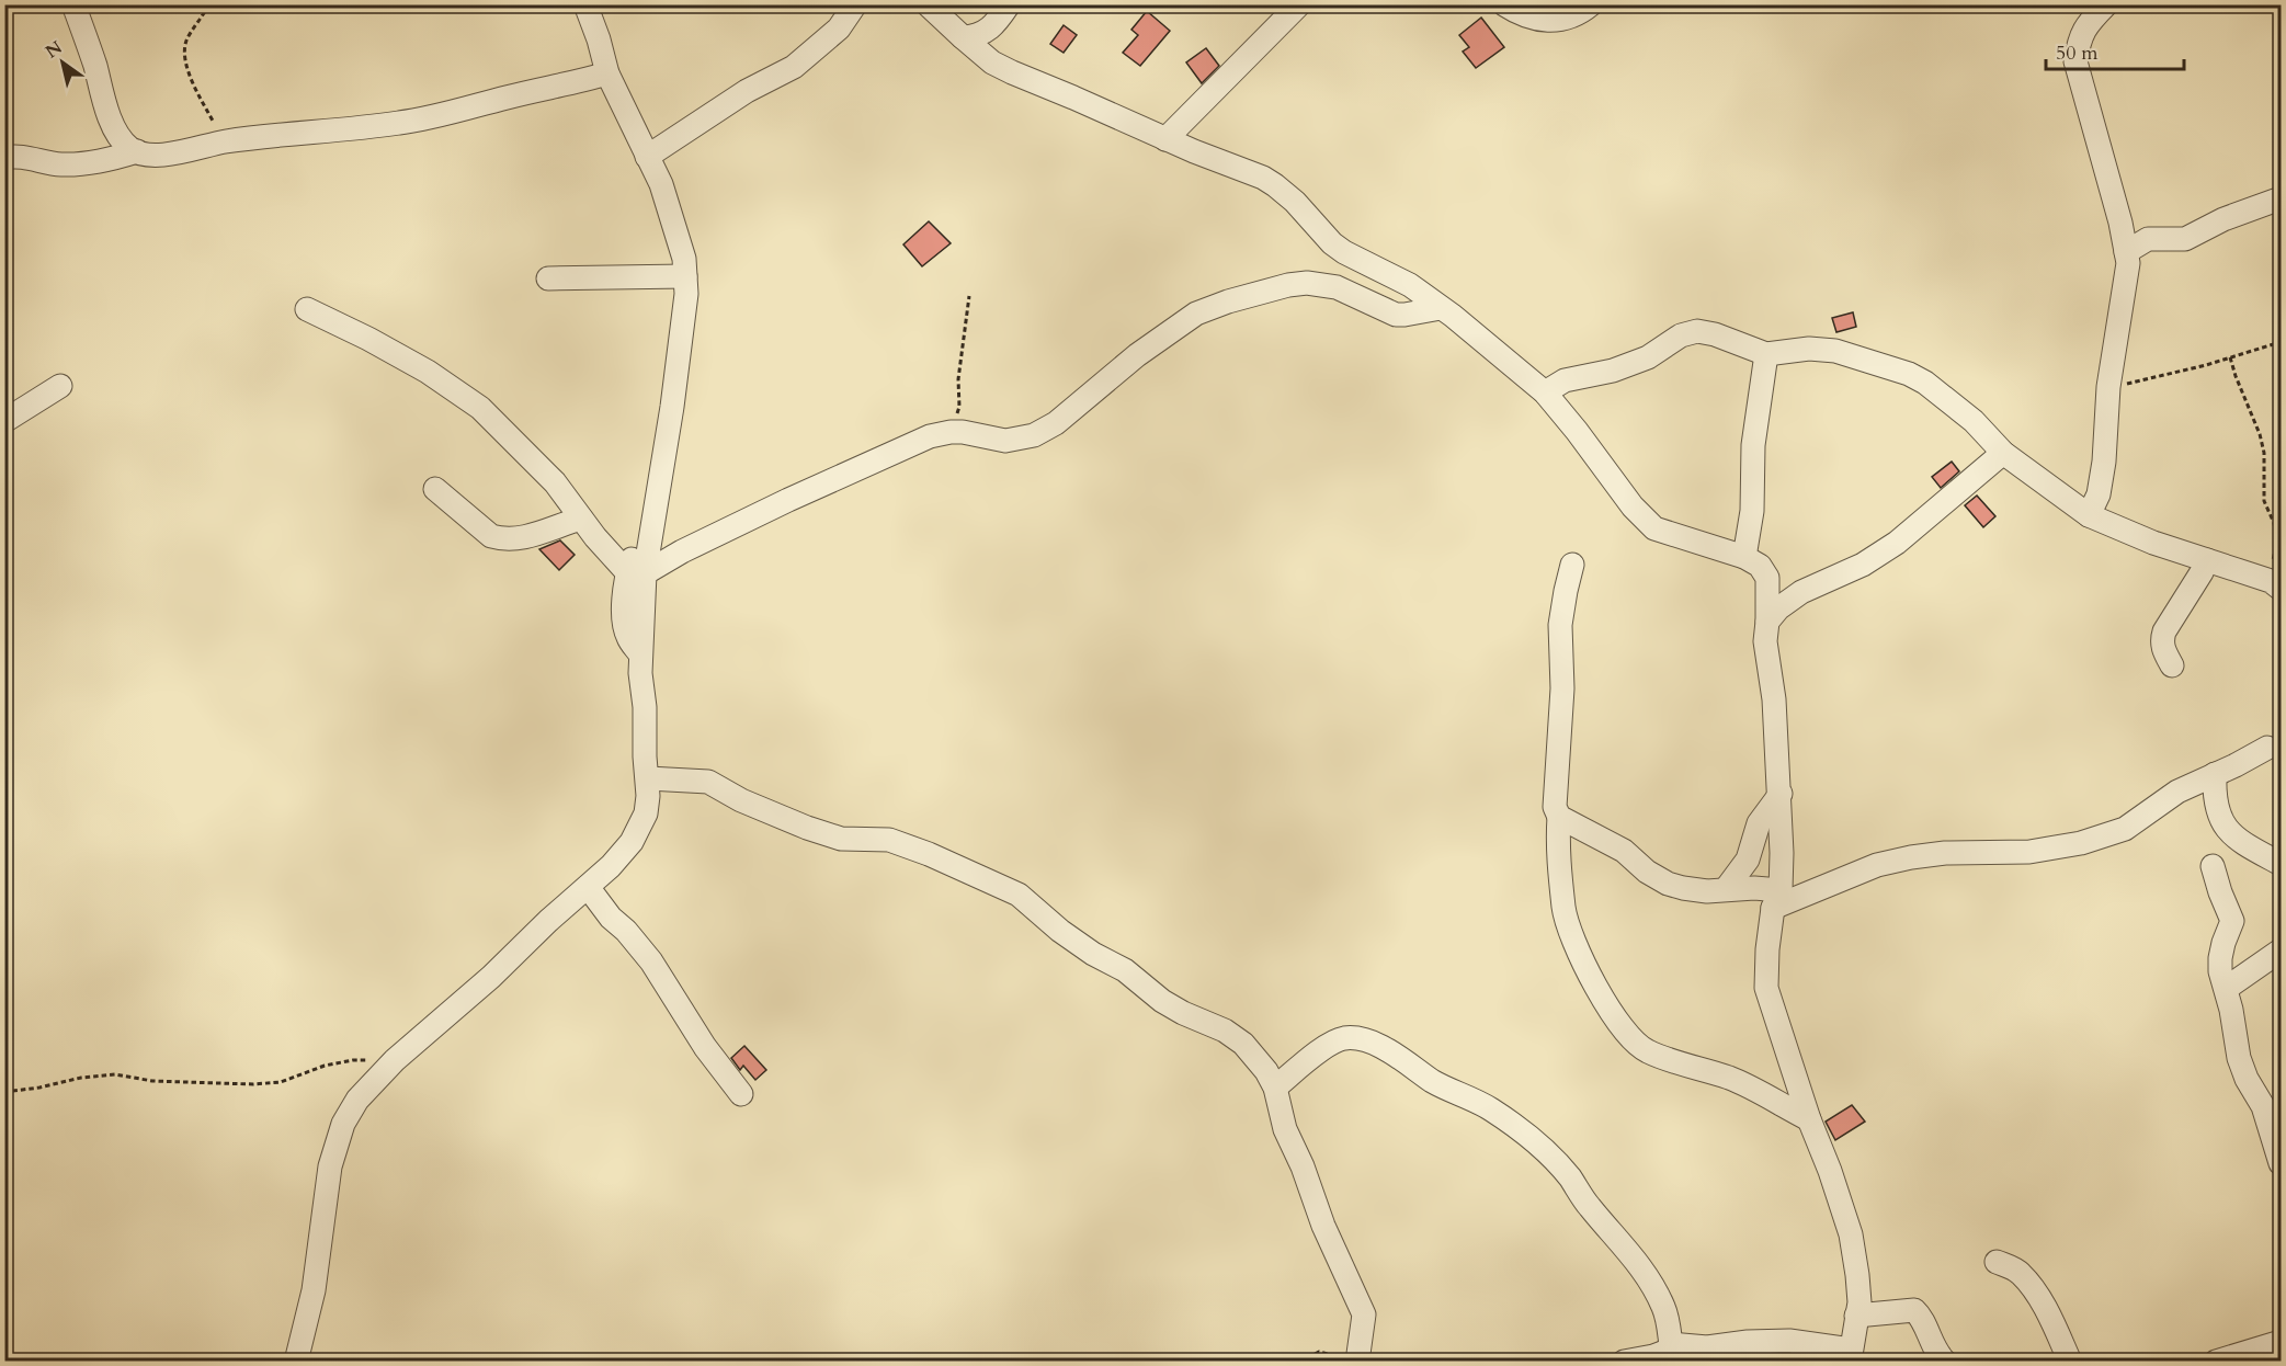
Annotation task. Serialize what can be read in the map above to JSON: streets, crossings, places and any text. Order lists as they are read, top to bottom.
{
  "scale_bar": "50 m",
  "north": "top left"
}
